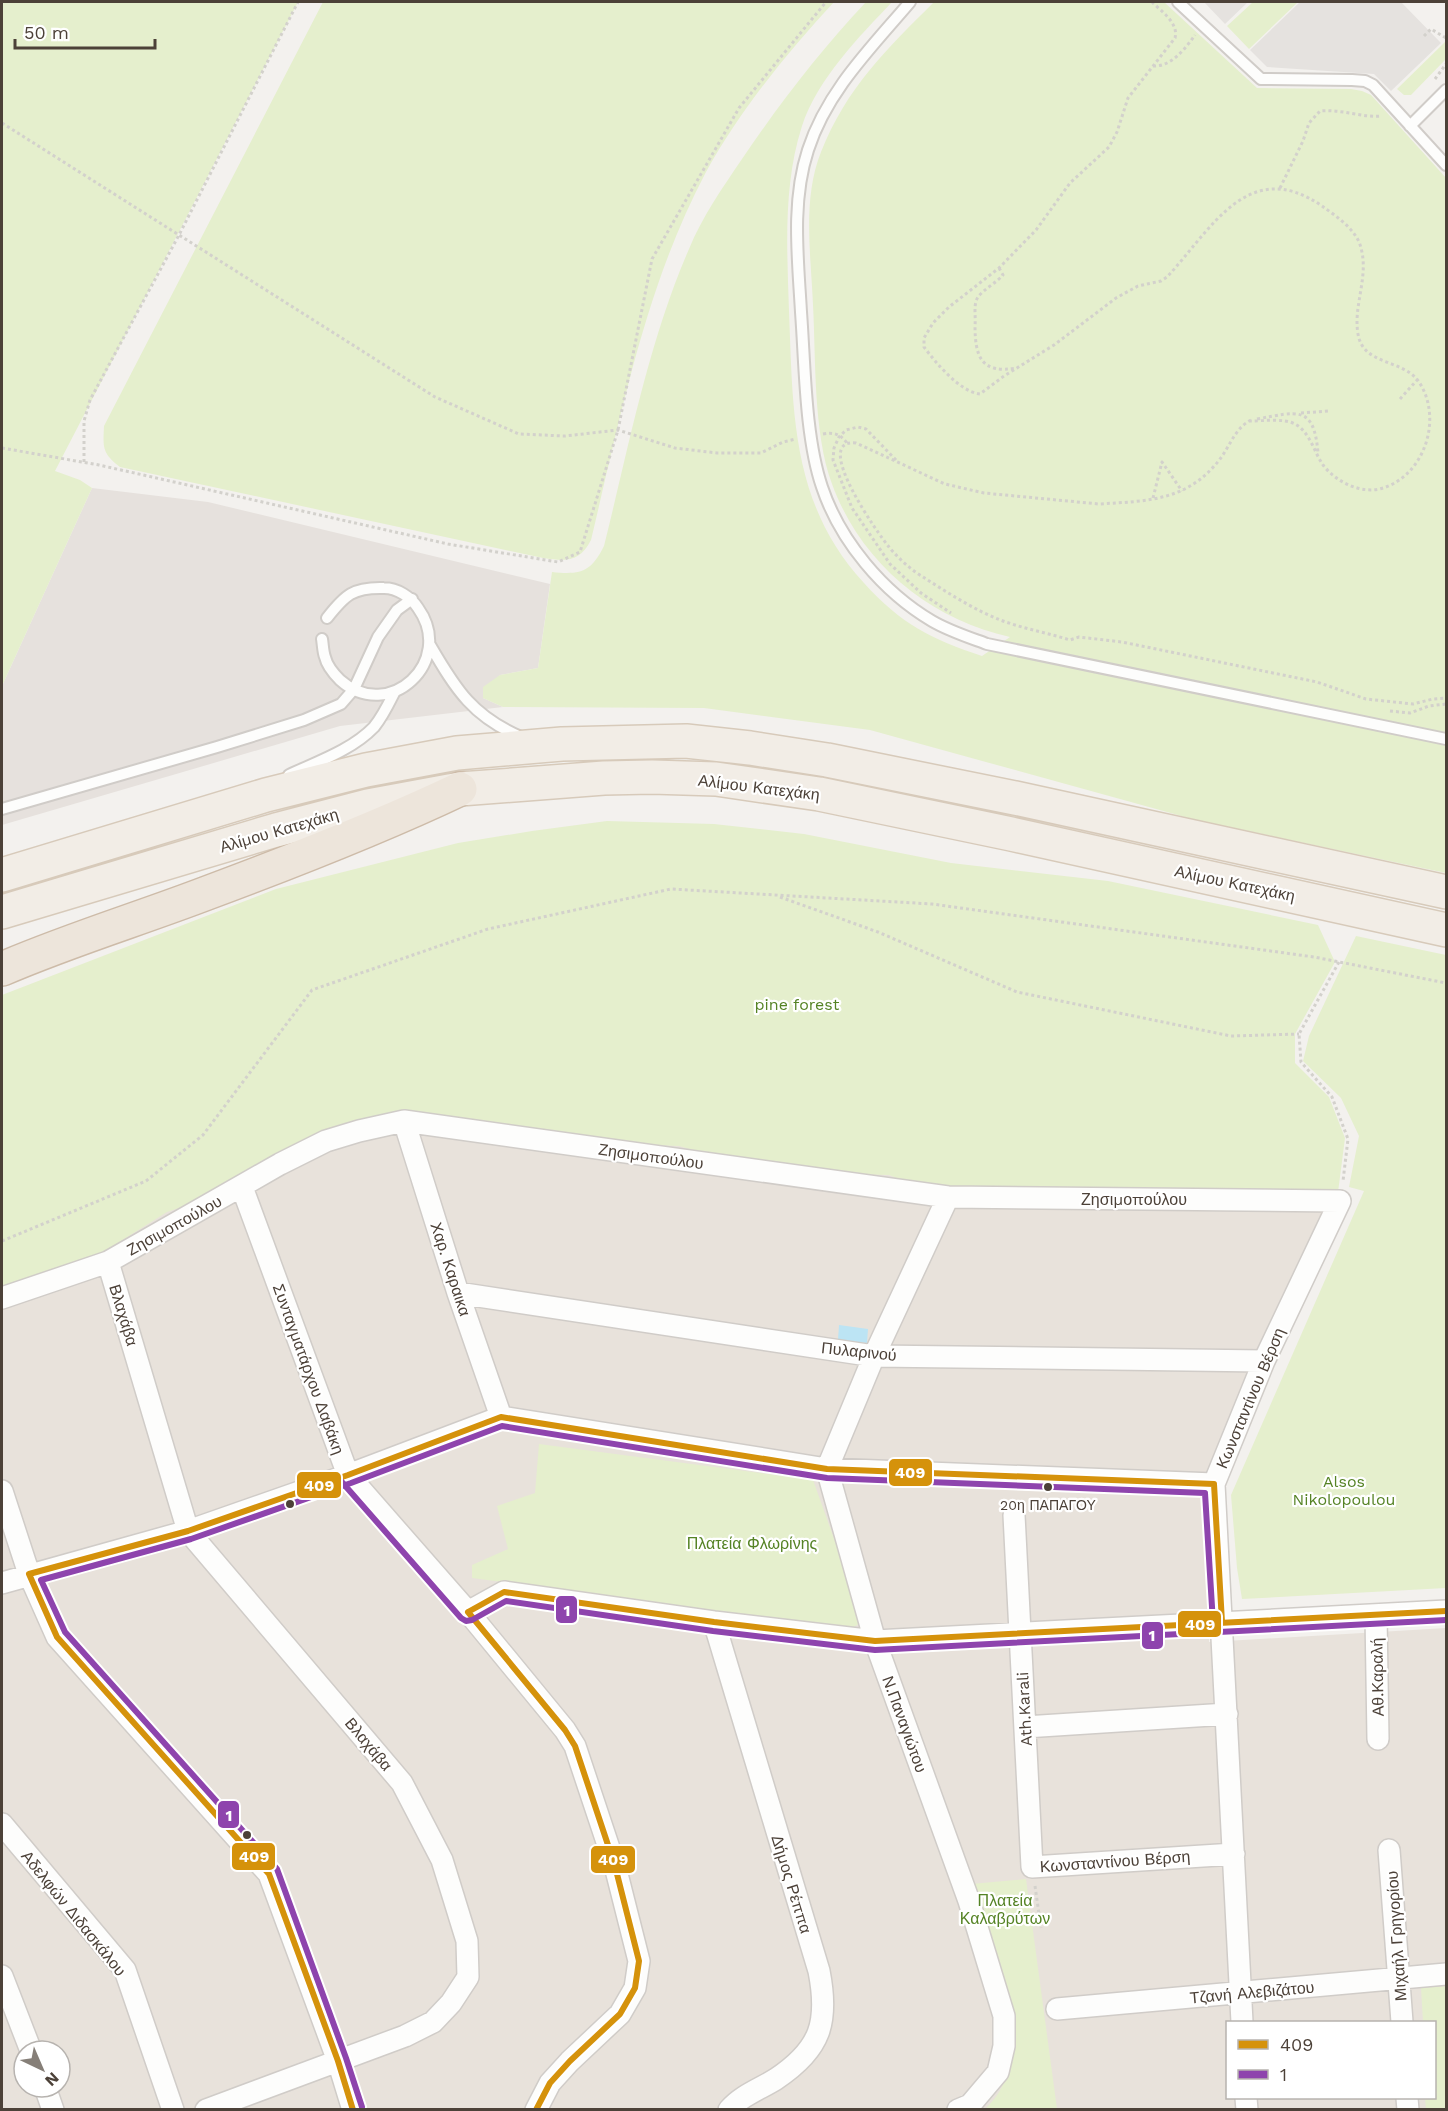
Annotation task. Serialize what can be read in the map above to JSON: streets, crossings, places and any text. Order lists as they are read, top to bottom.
{
  "streets": {
    "main road": ["Αλίμου Κατεχάκη"],
    "street": [
      "Ζησιμοπούλου",
      "Χαρ. Καραικα",
      "Βλαχάβα",
      "Πυλαρινού",
      "Συνταγματάρχου Δαβάκη",
      "Κωνσταντίνου Βέρση",
      "Αθ.Καραλή",
      "Ath.Karali",
      "Ν.Παναγιώτου",
      "Δήμος Ρέππα",
      "Αδελφών Διδασκάλου",
      "Μιχαήλ Γρηγορίου",
      "Τζανή Αλεβιζάτου"
    ]
  },
  "crossings": [
    ["Ζησιμοπούλου", "Χαρ. Καραικα"],
    ["Ζησιμοπούλου", "Βλαχάβα"],
    ["Ζησιμοπούλου", "Συνταγματάρχου Δαβάκη"],
    ["Ζησιμοπούλου", "Κωνσταντίνου Βέρση"],
    ["Χαρ. Καραικα", "Πυλαρινού"],
    ["Πυλαρινού", "Κωνσταντίνου Βέρση"],
    ["Κωνσταντίνου Βέρση", "Ath.Karali"],
    ["Κωνσταντίνου Βέρση", "Τζανή Αλεβιζάτου"],
    ["Μιχαήλ Γρηγορίου", "Τζανή Αλεβιζάτου"]
  ],
  "parks": [
    "pine forest",
    "Alsos Nikolopoulou",
    "Πλατεία Φλωρίνης",
    "Πλατεία Καλαβρύτων"
  ],
  "places": ["20η ΠΑΠΑΓΟΥ"],
  "lines": ["transit line 409", "transit line 1"],
  "legend": ["409", "1"],
  "scale_bar": "50 m",
  "north": "bottom right"
}
